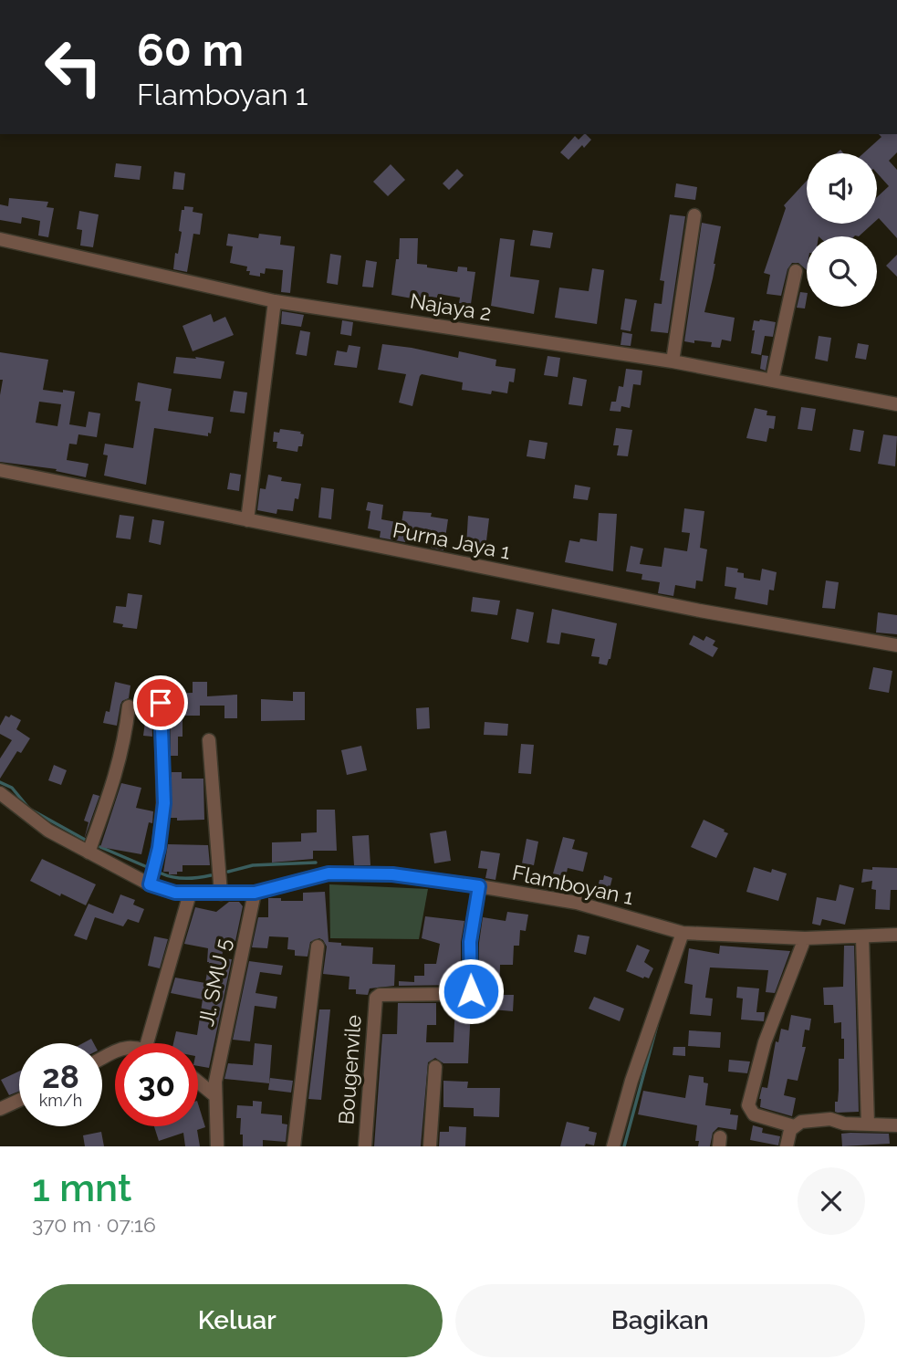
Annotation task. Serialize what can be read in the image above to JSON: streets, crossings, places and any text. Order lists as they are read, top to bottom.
{
  "streets": {
    "street": [
      "Najaya 2",
      "Purna Jaya 1",
      "Flamboyan 1",
      "Jl. SMU 5",
      "Bougenvile"
    ]
  },
  "crossings": [
    ["Flamboyan 1", "Jl. SMU 5"],
    ["Flamboyan 1", "Bougenvile"]
  ],
  "page": {
    "turn": ["60 m", "Flamboyan 1"],
    "speed": "28 km/h",
    "limit": "30",
    "heading": ["1 mnt", "370 m · 07:16"],
    "buttons": ["Keluar", "Bagikan"]
  }
}
